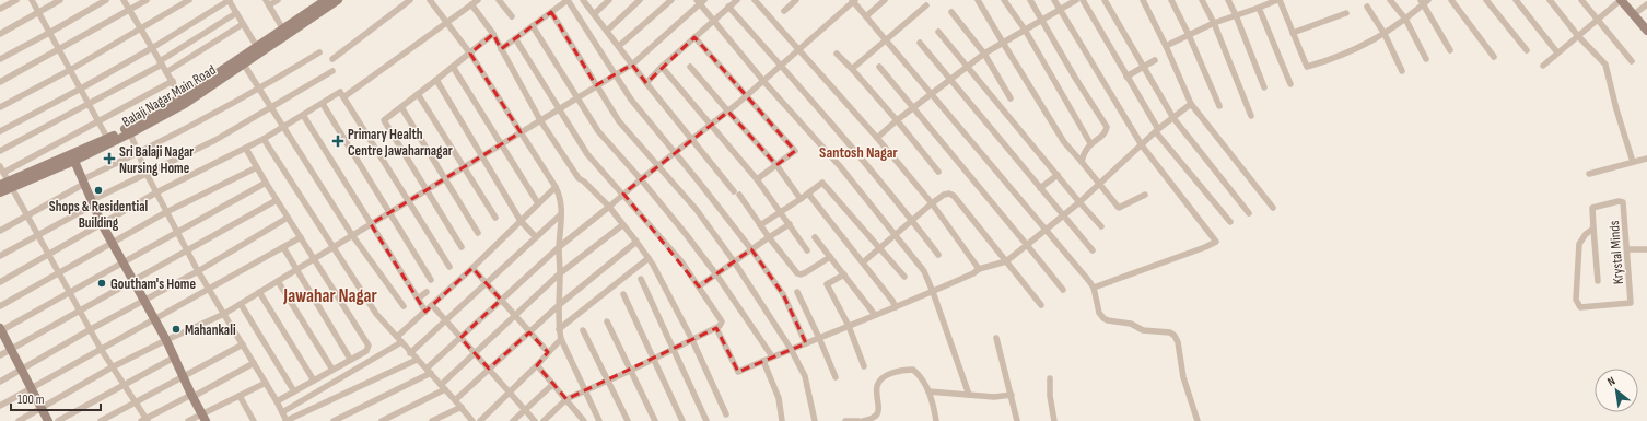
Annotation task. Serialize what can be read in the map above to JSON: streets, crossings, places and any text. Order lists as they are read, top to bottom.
{
  "streets": {
    "street": ["Balaji Nagar Main Road", "Krystal Minds"]
  },
  "districts": ["Santosh Nagar", "Jawahar Nagar"],
  "places": {
    "health": ["Primary Health Centre Jawaharnagar", "Sri Balaji Nagar Nursing Home"],
    "other": ["Shops & Residential Building", "Goutham's Home", "Mahankali"]
  },
  "scale_bar": "100 m",
  "north": "top left"
}
